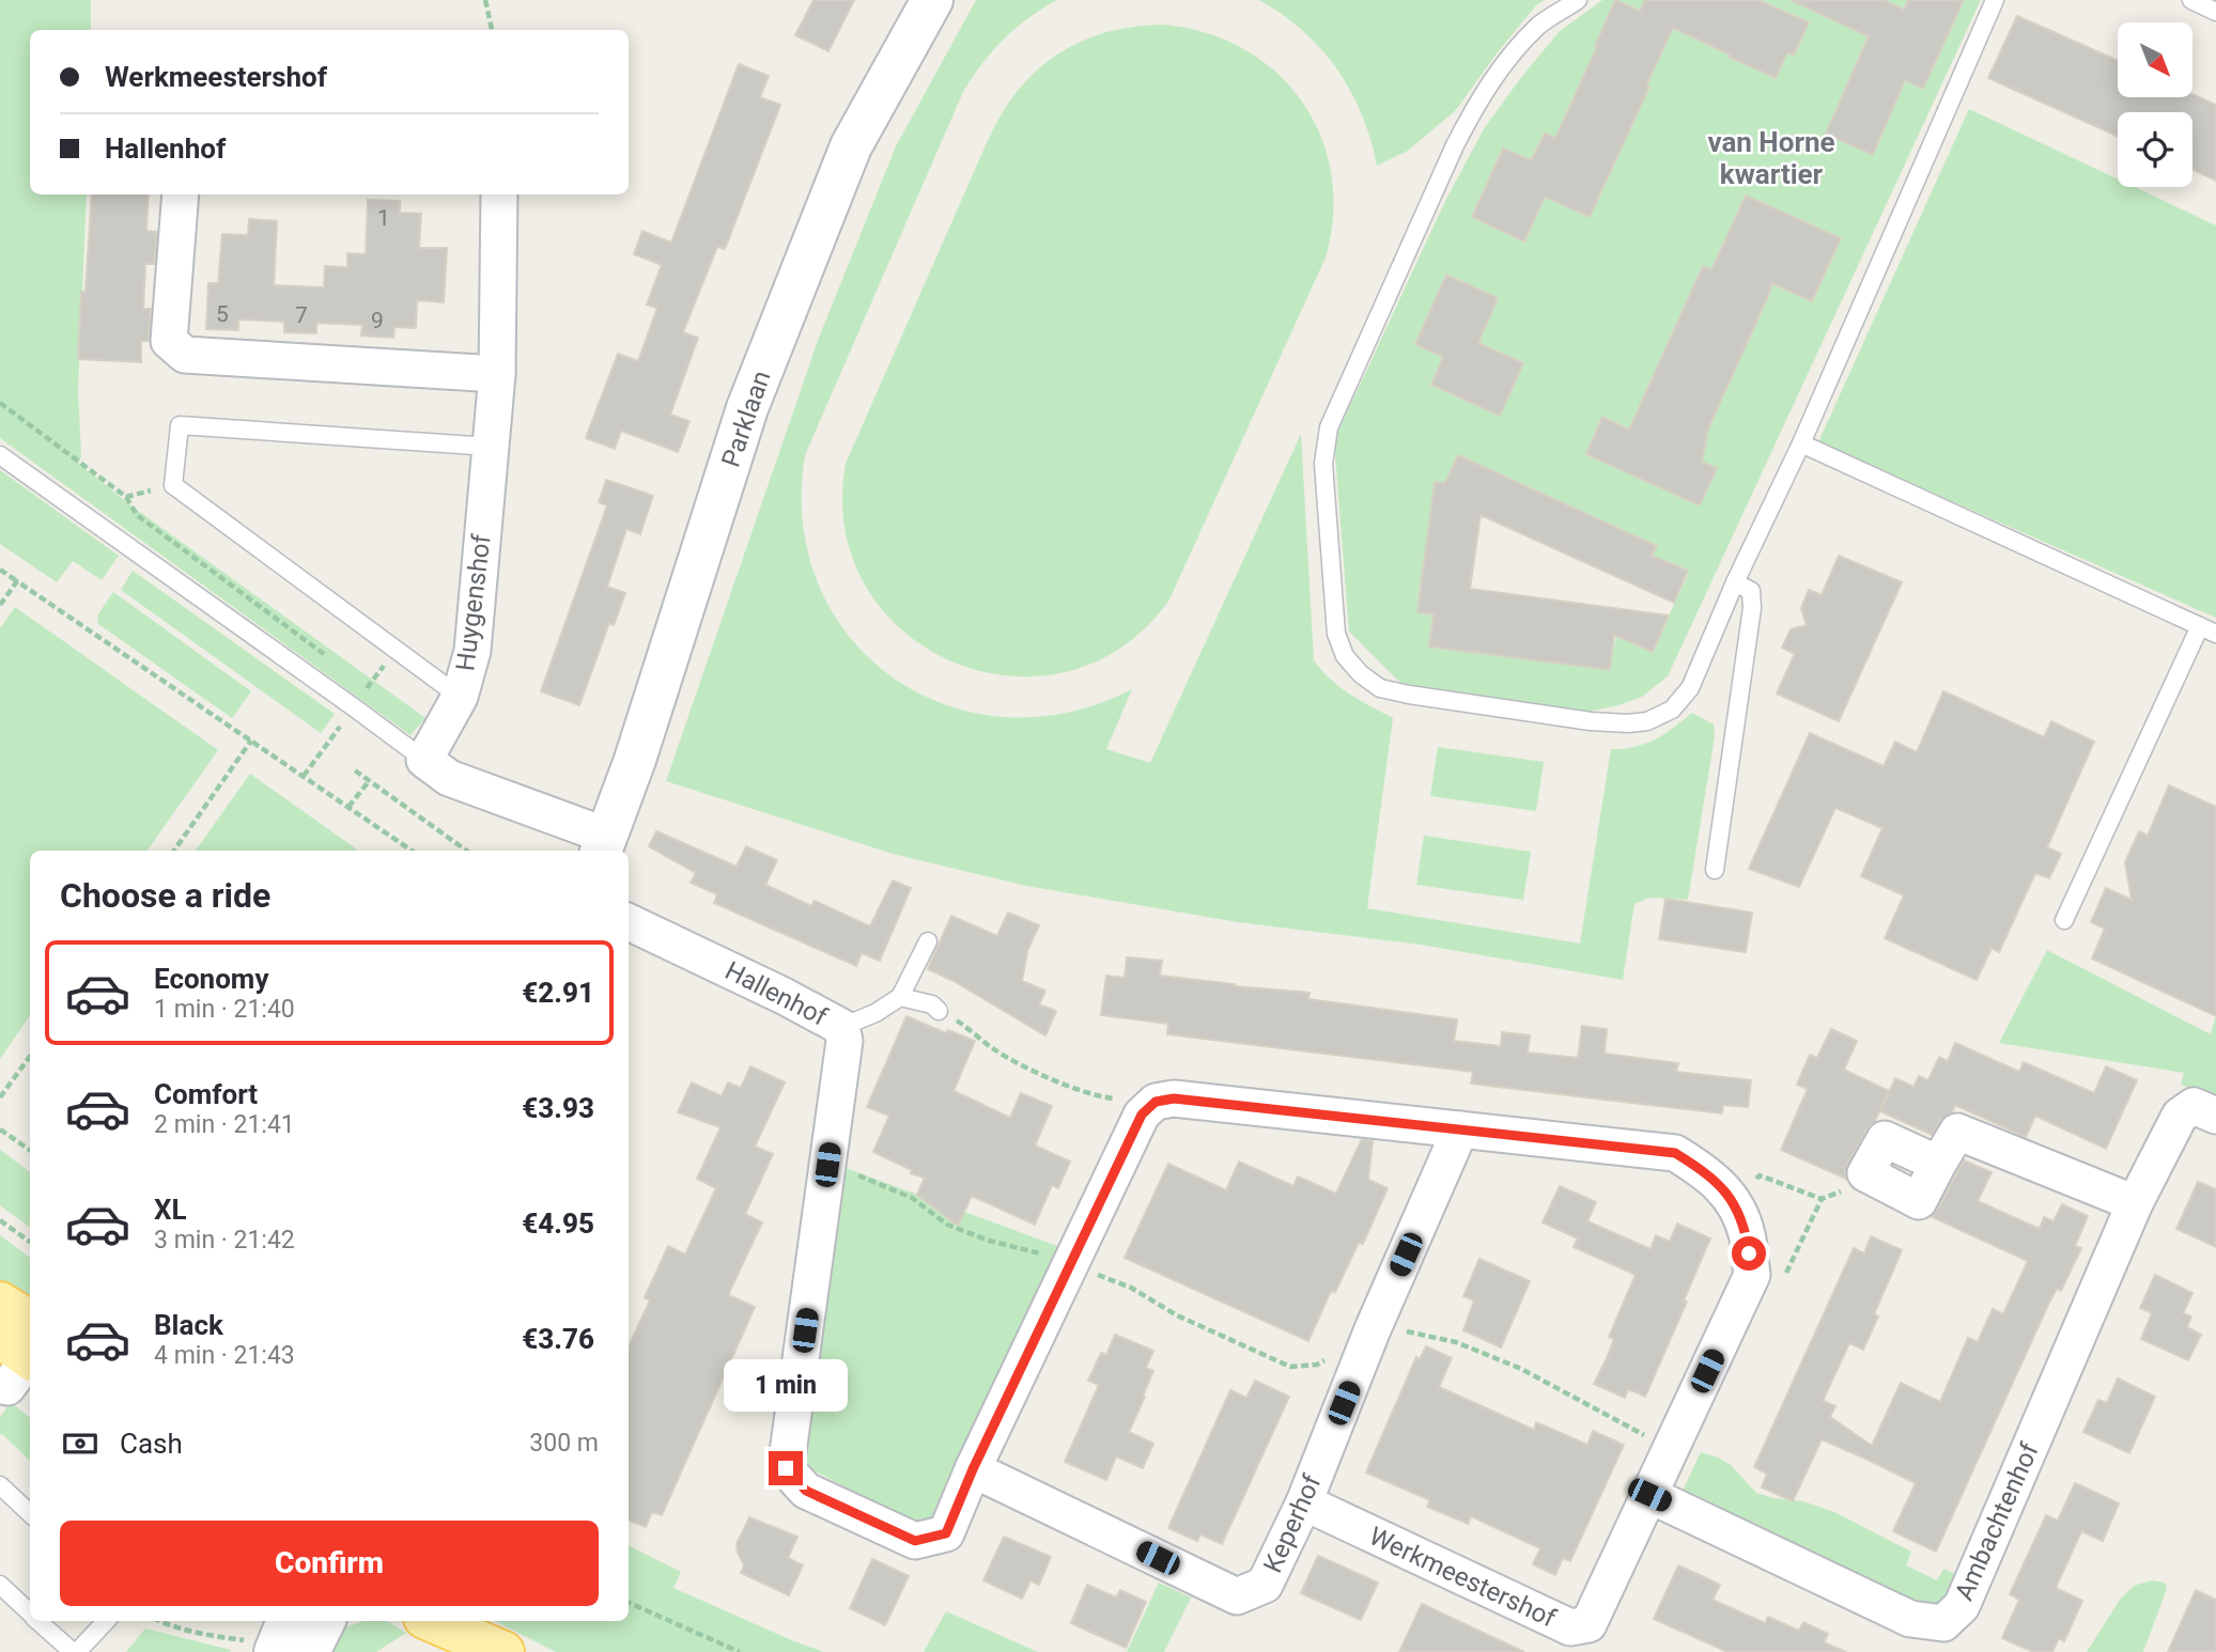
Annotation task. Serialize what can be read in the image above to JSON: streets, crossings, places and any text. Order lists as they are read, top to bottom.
{
  "streets": {
    "street": [
      "Parklaan",
      "Huygenshof",
      "Hallenhof",
      "Ambachtenhof",
      "Keperhof",
      "Werkmeestershof"
    ]
  },
  "crossings": [
    ["Hallenhof", "Keperhof"],
    ["Ambachtenhof", "Werkmeestershof"],
    ["Keperhof", "Werkmeestershof"]
  ],
  "districts": ["van Horne kwartier"],
  "house_numbers": [
    "1",
    "5",
    "7",
    "9"
  ],
  "north": "bottom right",
  "page": {
    "banner": ["Werkmeestershof", "Hallenhof"],
    "heading": "Choose a ride",
    "list": [
      {
        "name": "Economy",
        "note": "1 min · 21:40",
        "value": "€2.91"
      },
      {
        "name": "Comfort",
        "note": "2 min · 21:41",
        "value": "€3.93"
      },
      {
        "name": "XL",
        "note": "3 min · 21:42",
        "value": "€4.95"
      },
      {
        "name": "Black",
        "note": "4 min · 21:43",
        "value": "€3.76"
      }
    ],
    "bubble": "1 min",
    "pay": ["Cash", "300 m"],
    "buttons": "Confirm"
  }
}
